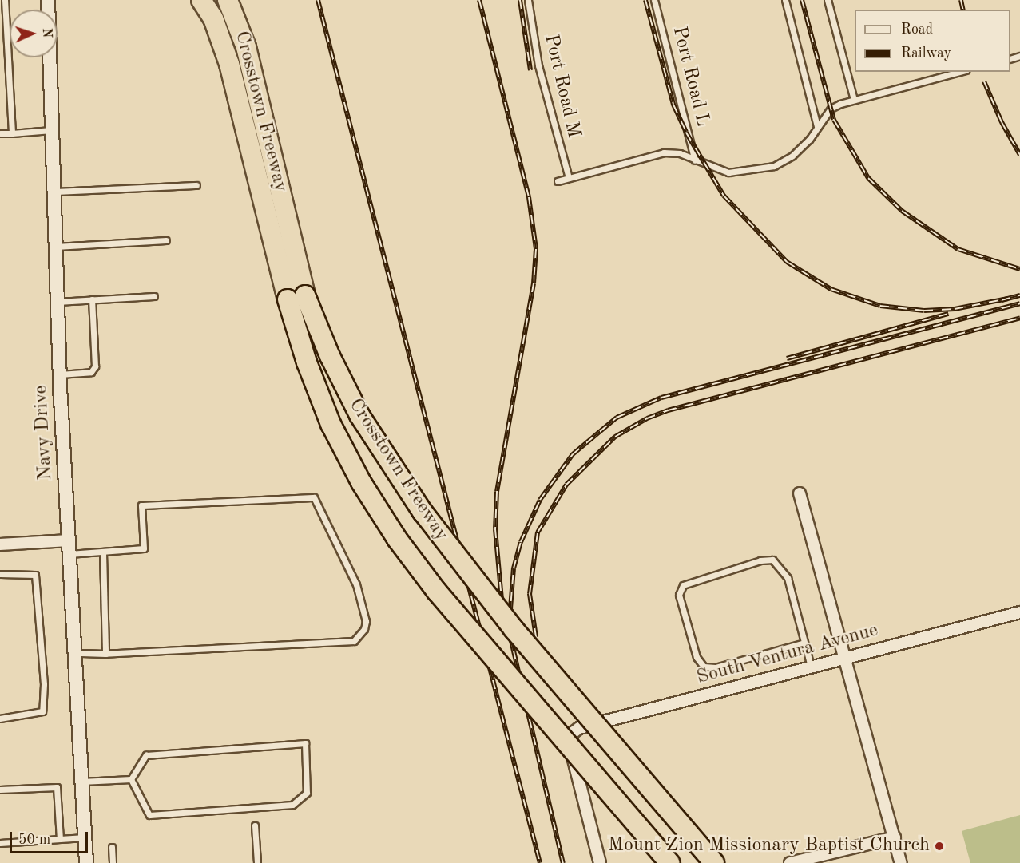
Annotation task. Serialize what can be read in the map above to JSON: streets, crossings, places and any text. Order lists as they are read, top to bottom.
{
  "streets": {
    "highway": ["Crosstown Freeway"],
    "street": ["Navy Drive", "South Ventura Avenue"],
    "lane": ["Port Road L", "Port Road M"]
  },
  "places": ["Mount Zion Missionary Baptist Church"],
  "legend": ["Road", "Railway"],
  "scale_bar": "50 m",
  "north": "right"
}
